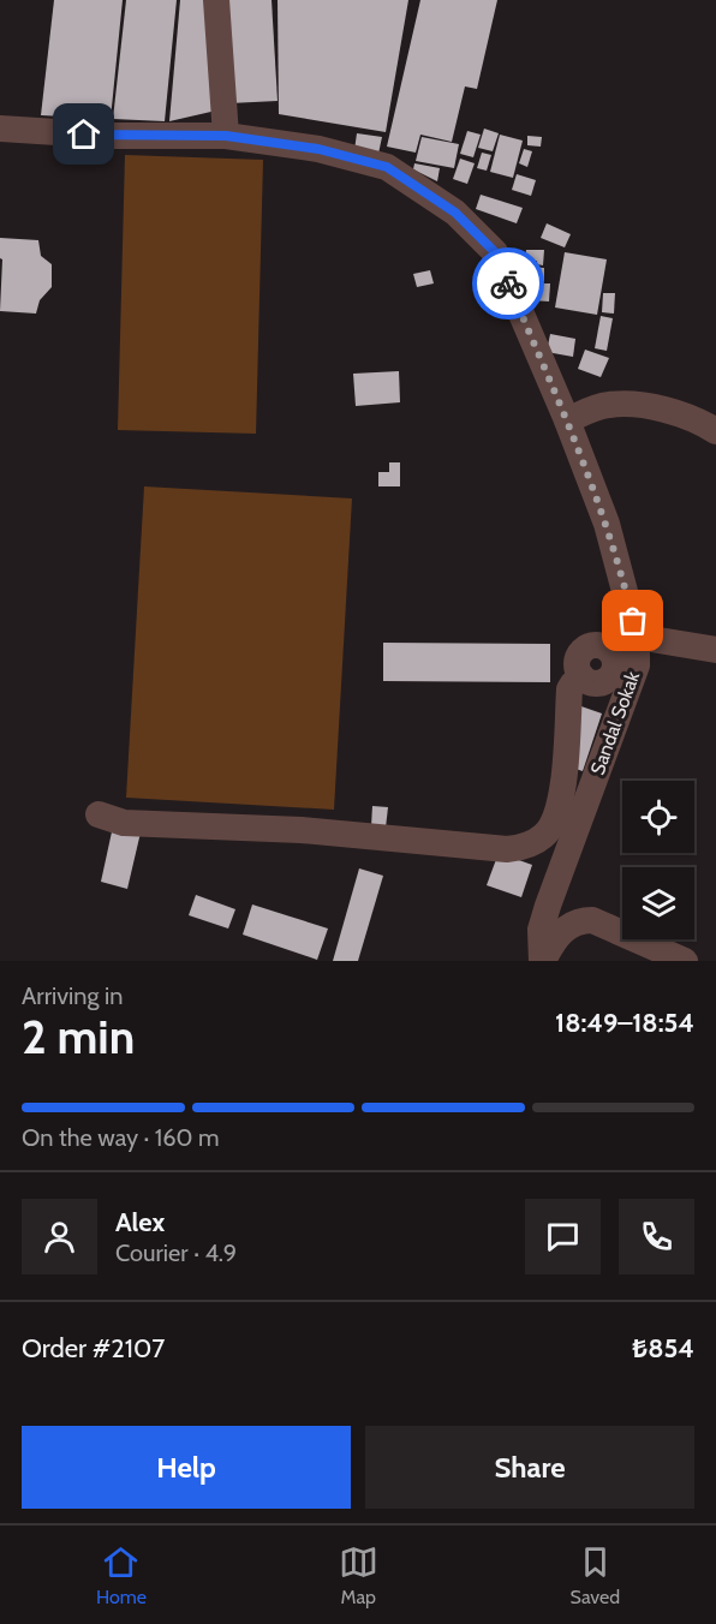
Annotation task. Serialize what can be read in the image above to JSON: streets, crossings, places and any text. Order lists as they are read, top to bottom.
{
  "streets": {
    "street": ["Sandal Sokak"]
  },
  "page": {
    "heading": ["2 min", "Arriving in", "18:49–18:54"],
    "panel": [
      "Alex",
      "Courier · 4.9",
      "Order #2107",
      "₺854"
    ],
    "bar": "On the way · 160 m",
    "buttons": ["Help", "Share"],
    "tabs": ["Home", "Map", "Saved"]
  }
}
